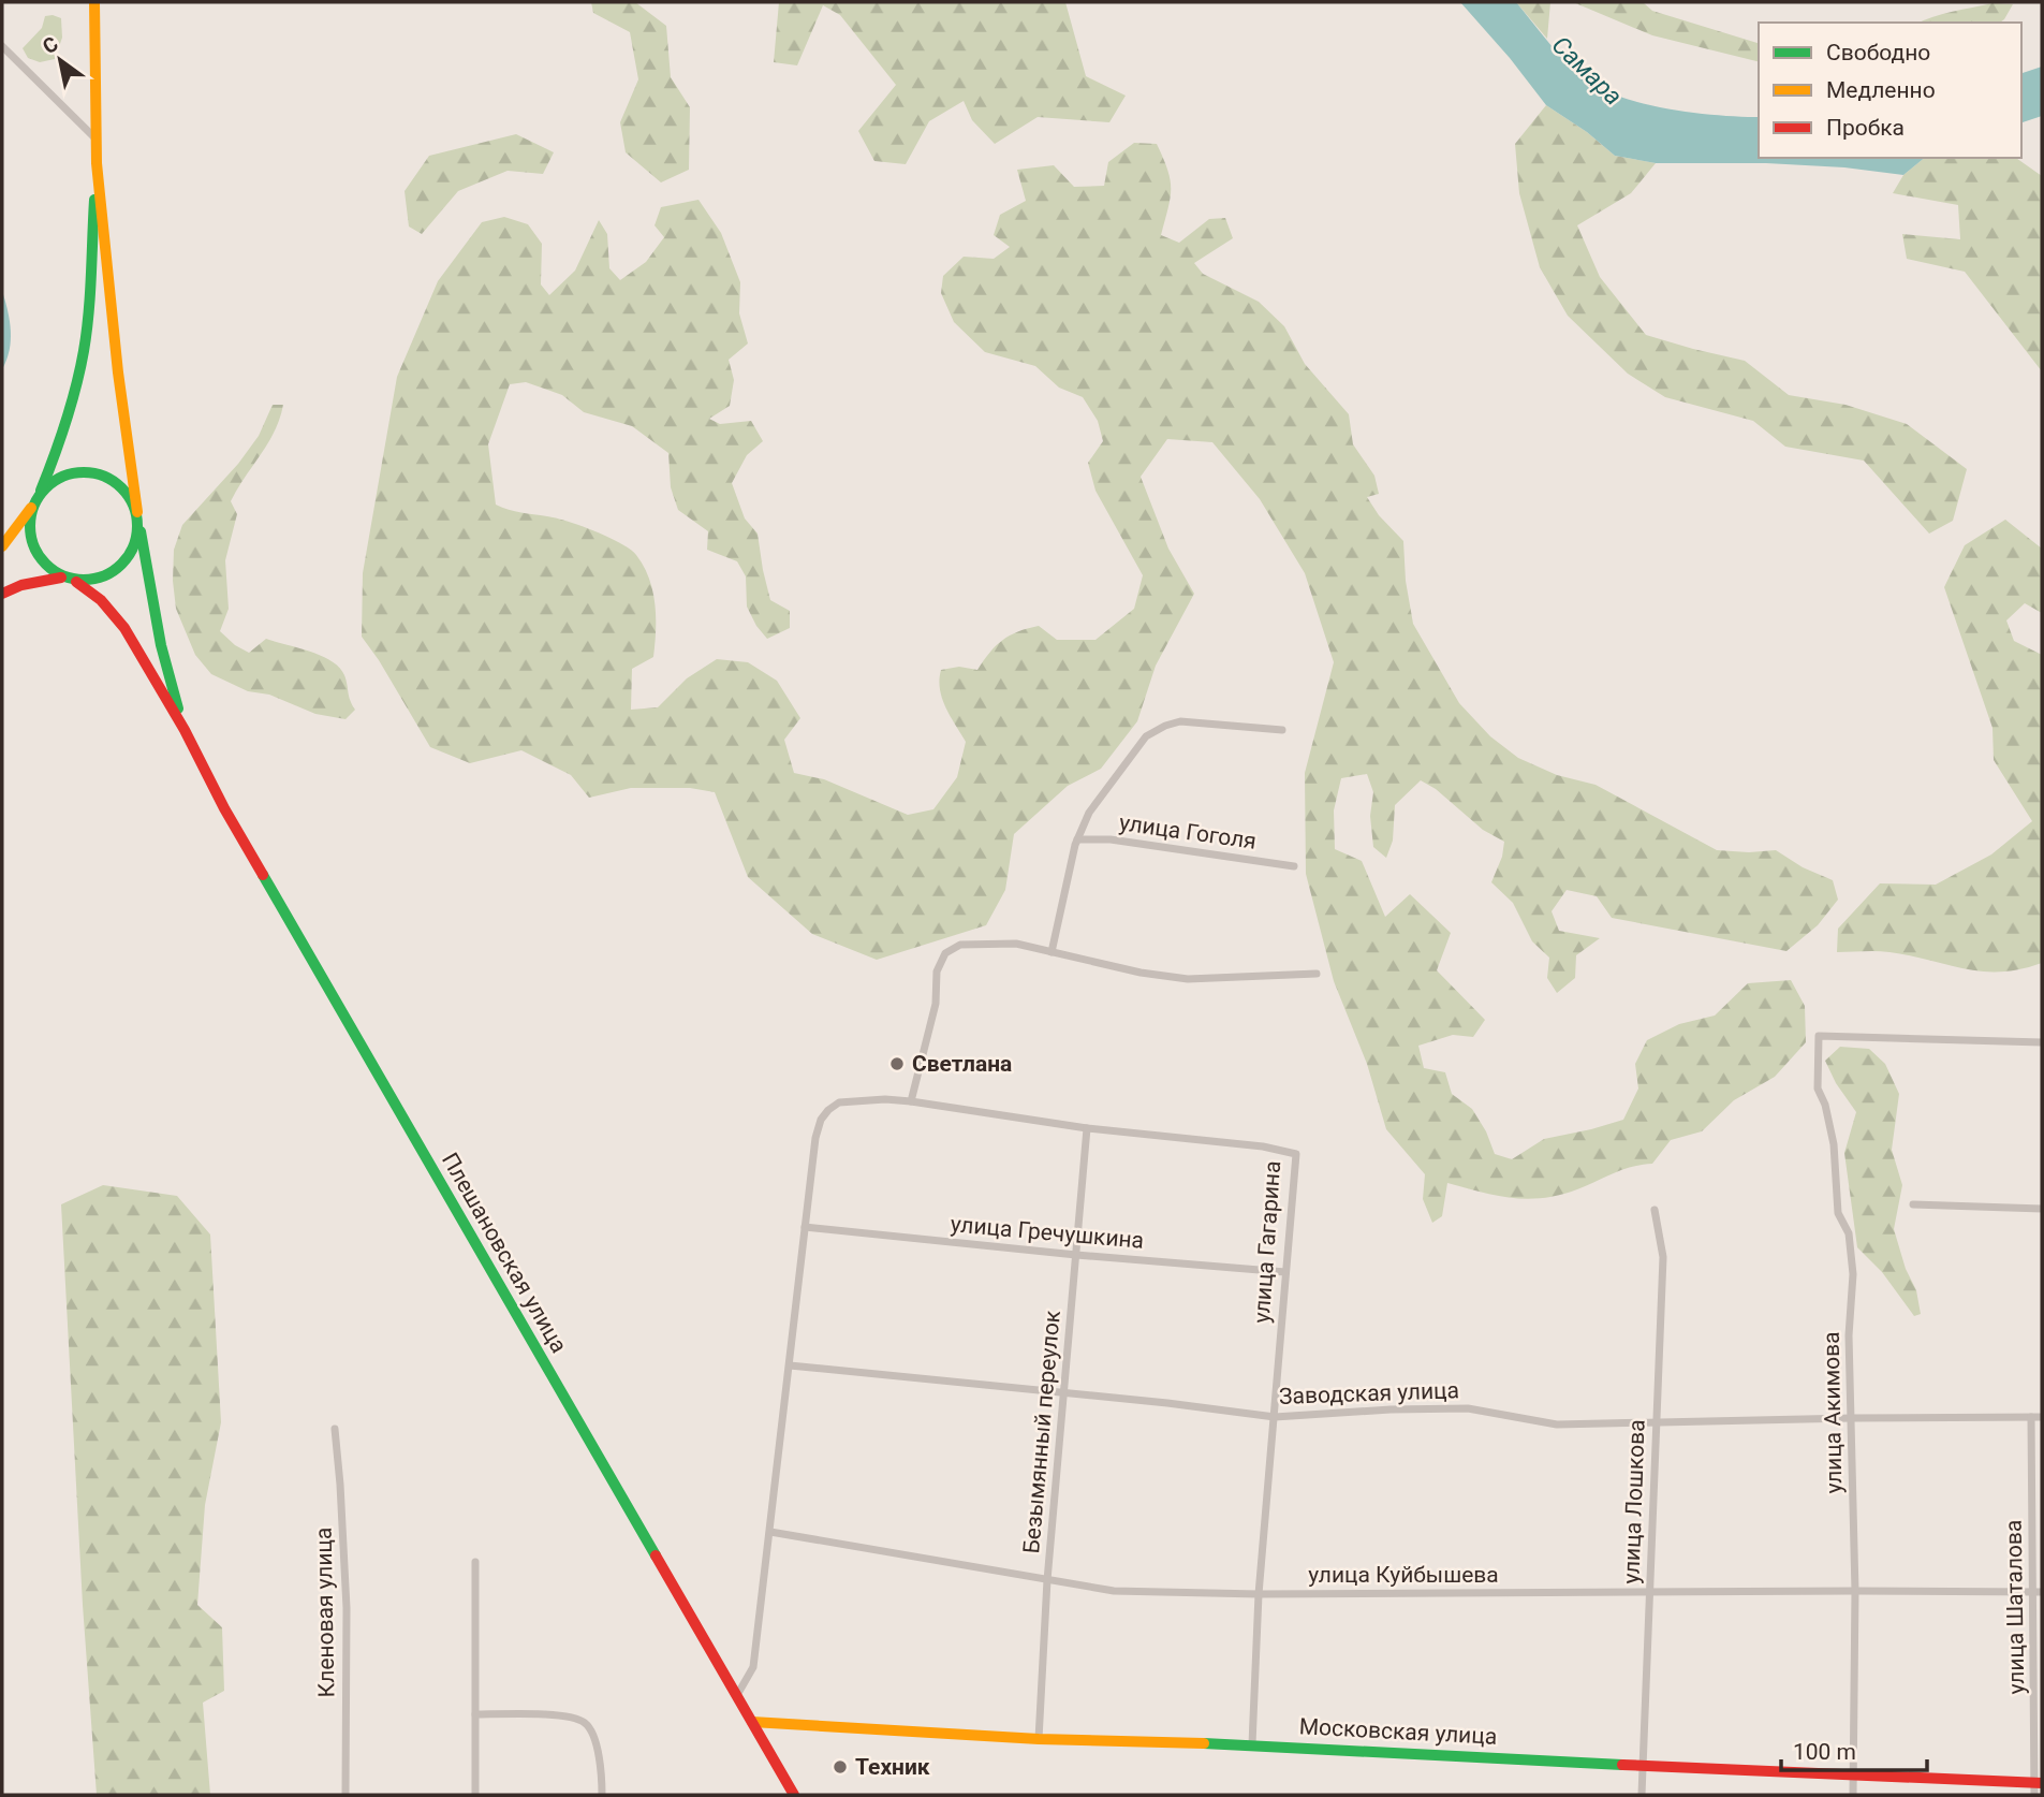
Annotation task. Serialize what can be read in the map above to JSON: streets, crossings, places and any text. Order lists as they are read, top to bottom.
{
  "streets": {
    "main road": ["Плешановская улица", "Московская улица"],
    "street": [
      "улица Гоголя",
      "улица Гречушкина",
      "улица Гагарина",
      "Заводская улица",
      "улица Акимова",
      "Безымянный переулок",
      "улица Лошкова",
      "улица Куйбышева",
      "улица Шаталова",
      "Кленовая улица"
    ]
  },
  "crossings": [
    ["улица Гречушкина", "улица Гагарина"],
    ["улица Гречушкина", "Безымянный переулок"],
    ["улица Гагарина", "Заводская улица"],
    ["улица Гагарина", "Безымянный переулок"],
    ["улица Гагарина", "улица Куйбышева"],
    ["улица Гагарина", "Московская улица"],
    ["Плешановская улица", "Московская улица"],
    ["Заводская улица", "улица Акимова"],
    ["Заводская улица", "Безымянный переулок"],
    ["Заводская улица", "улица Лошкова"],
    ["Заводская улица", "улица Шаталова"],
    ["улица Акимова", "улица Куйбышева"],
    ["улица Акимова", "Московская улица"],
    ["Безымянный переулок", "улица Куйбышева"],
    ["Безымянный переулок", "Московская улица"],
    ["улица Лошкова", "улица Куйбышева"],
    ["улица Лошкова", "Московская улица"],
    ["улица Куйбышева", "улица Шаталова"],
    ["улица Шаталова", "Московская улица"]
  ],
  "water": ["Самара"],
  "places": ["Светлана", "Техник"],
  "legend": ["Свободно", "Медленно", "Пробка"],
  "scale_bar": "100 m",
  "north": "top left"
}
